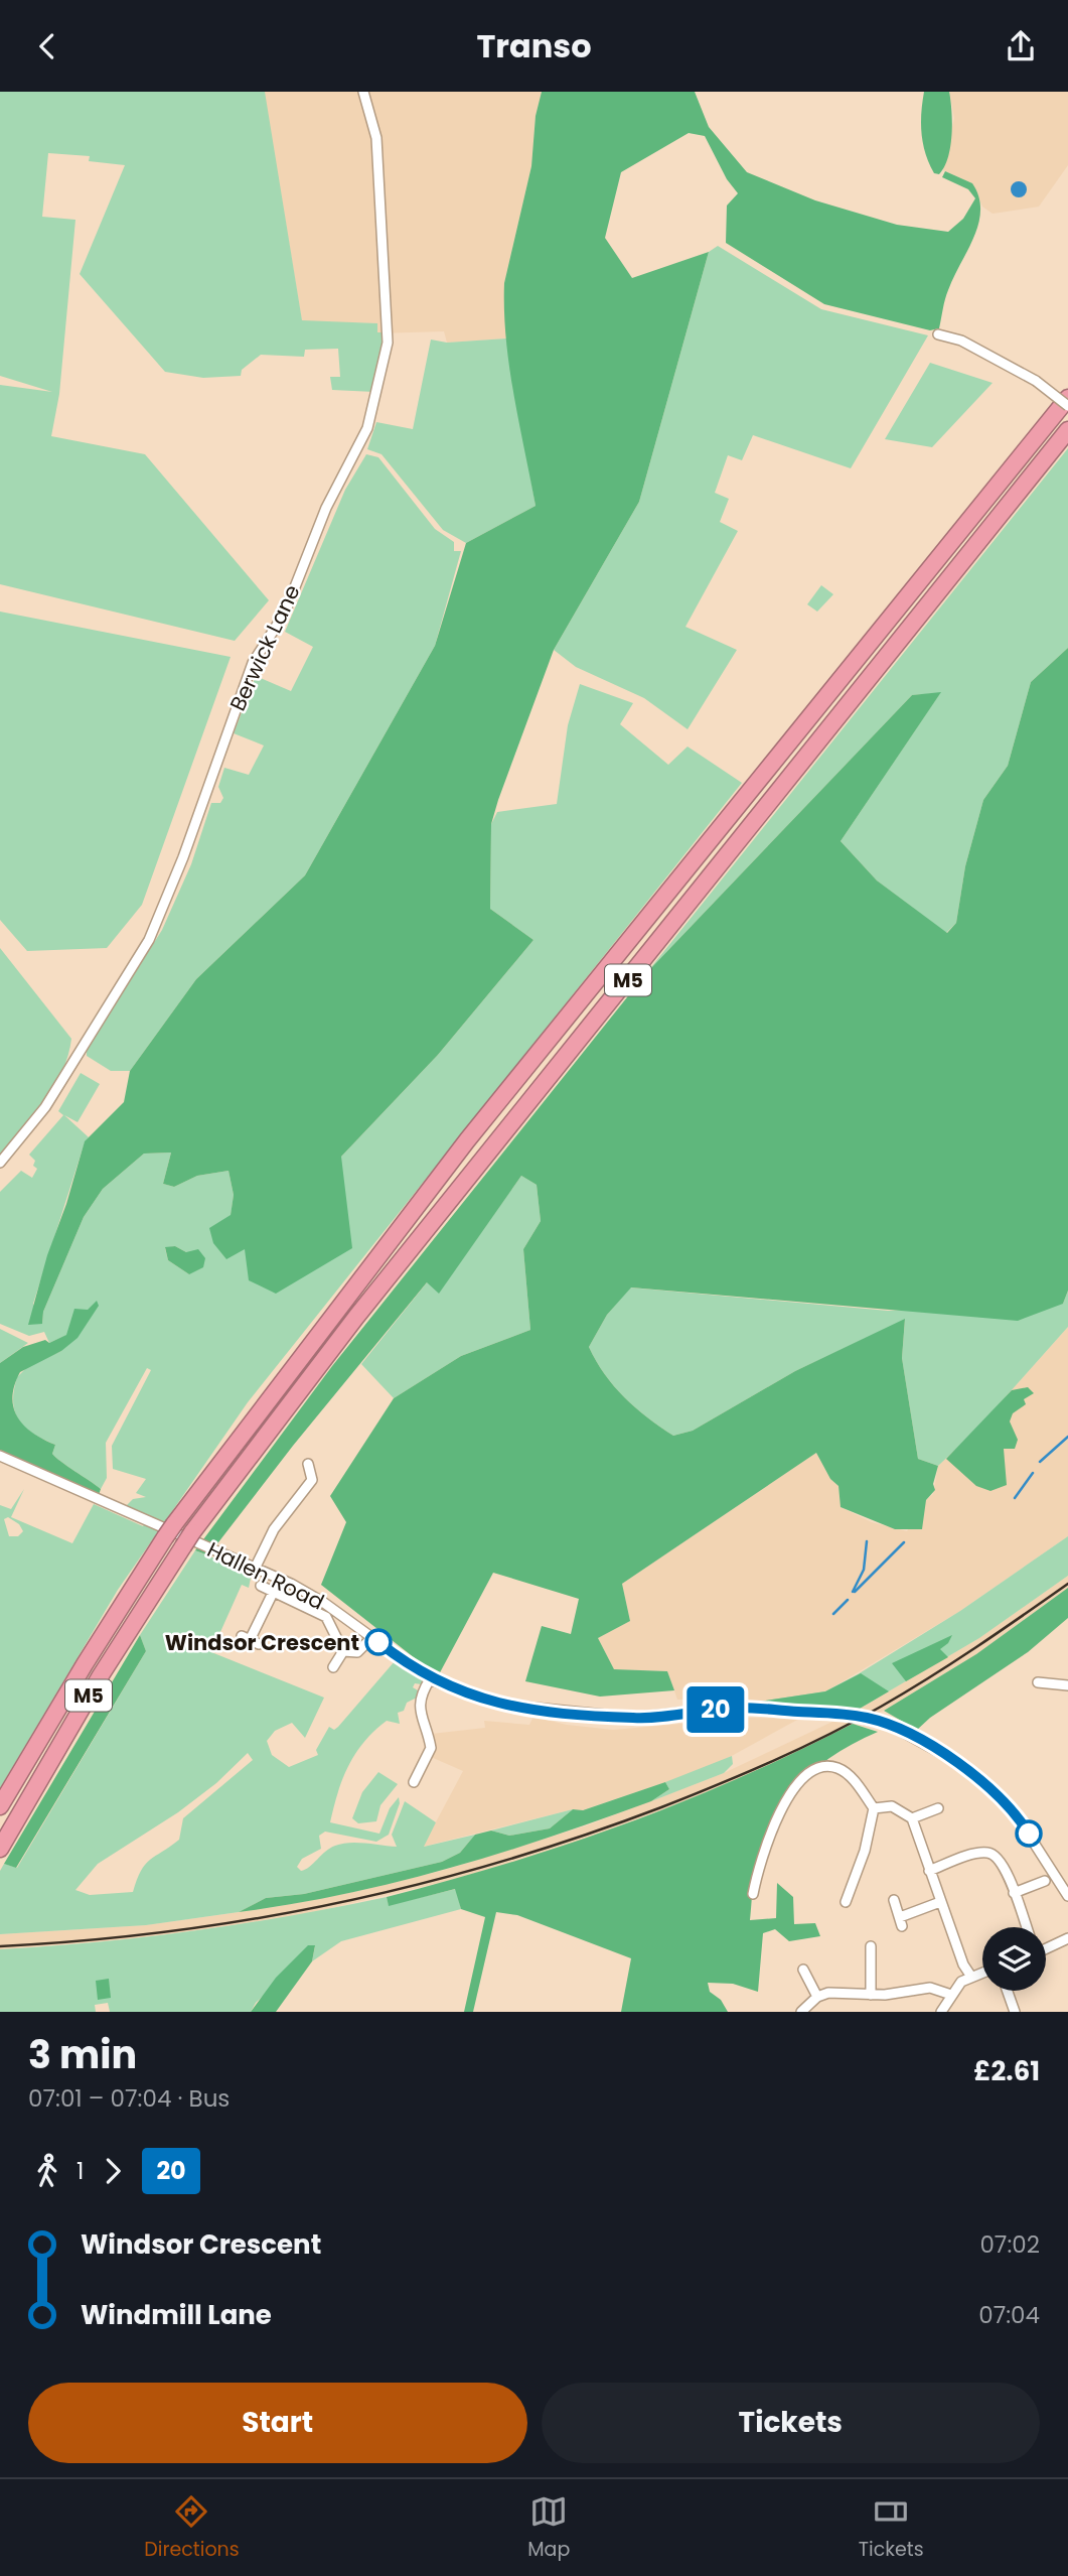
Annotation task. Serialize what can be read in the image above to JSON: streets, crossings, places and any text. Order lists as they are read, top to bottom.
{
  "streets": {
    "highway": ["M5"],
    "street": ["Berwick Lane", "Hallen Road"]
  },
  "places": ["Windsor Crescent"],
  "lines": ["bus line 20"],
  "page": {
    "header": "Transo",
    "on_map": "20",
    "heading": ["3 min", "07:01 – 07:04 · Bus", "£2.61"],
    "legs": ["1", "20"],
    "list": [
      {
        "name": "Windsor Crescent",
        "value": "07:02"
      },
      {
        "name": "Windmill Lane",
        "value": "07:04"
      }
    ],
    "buttons": ["Start", "Tickets"],
    "tabs": ["Directions", "Map", "Tickets"]
  }
}
